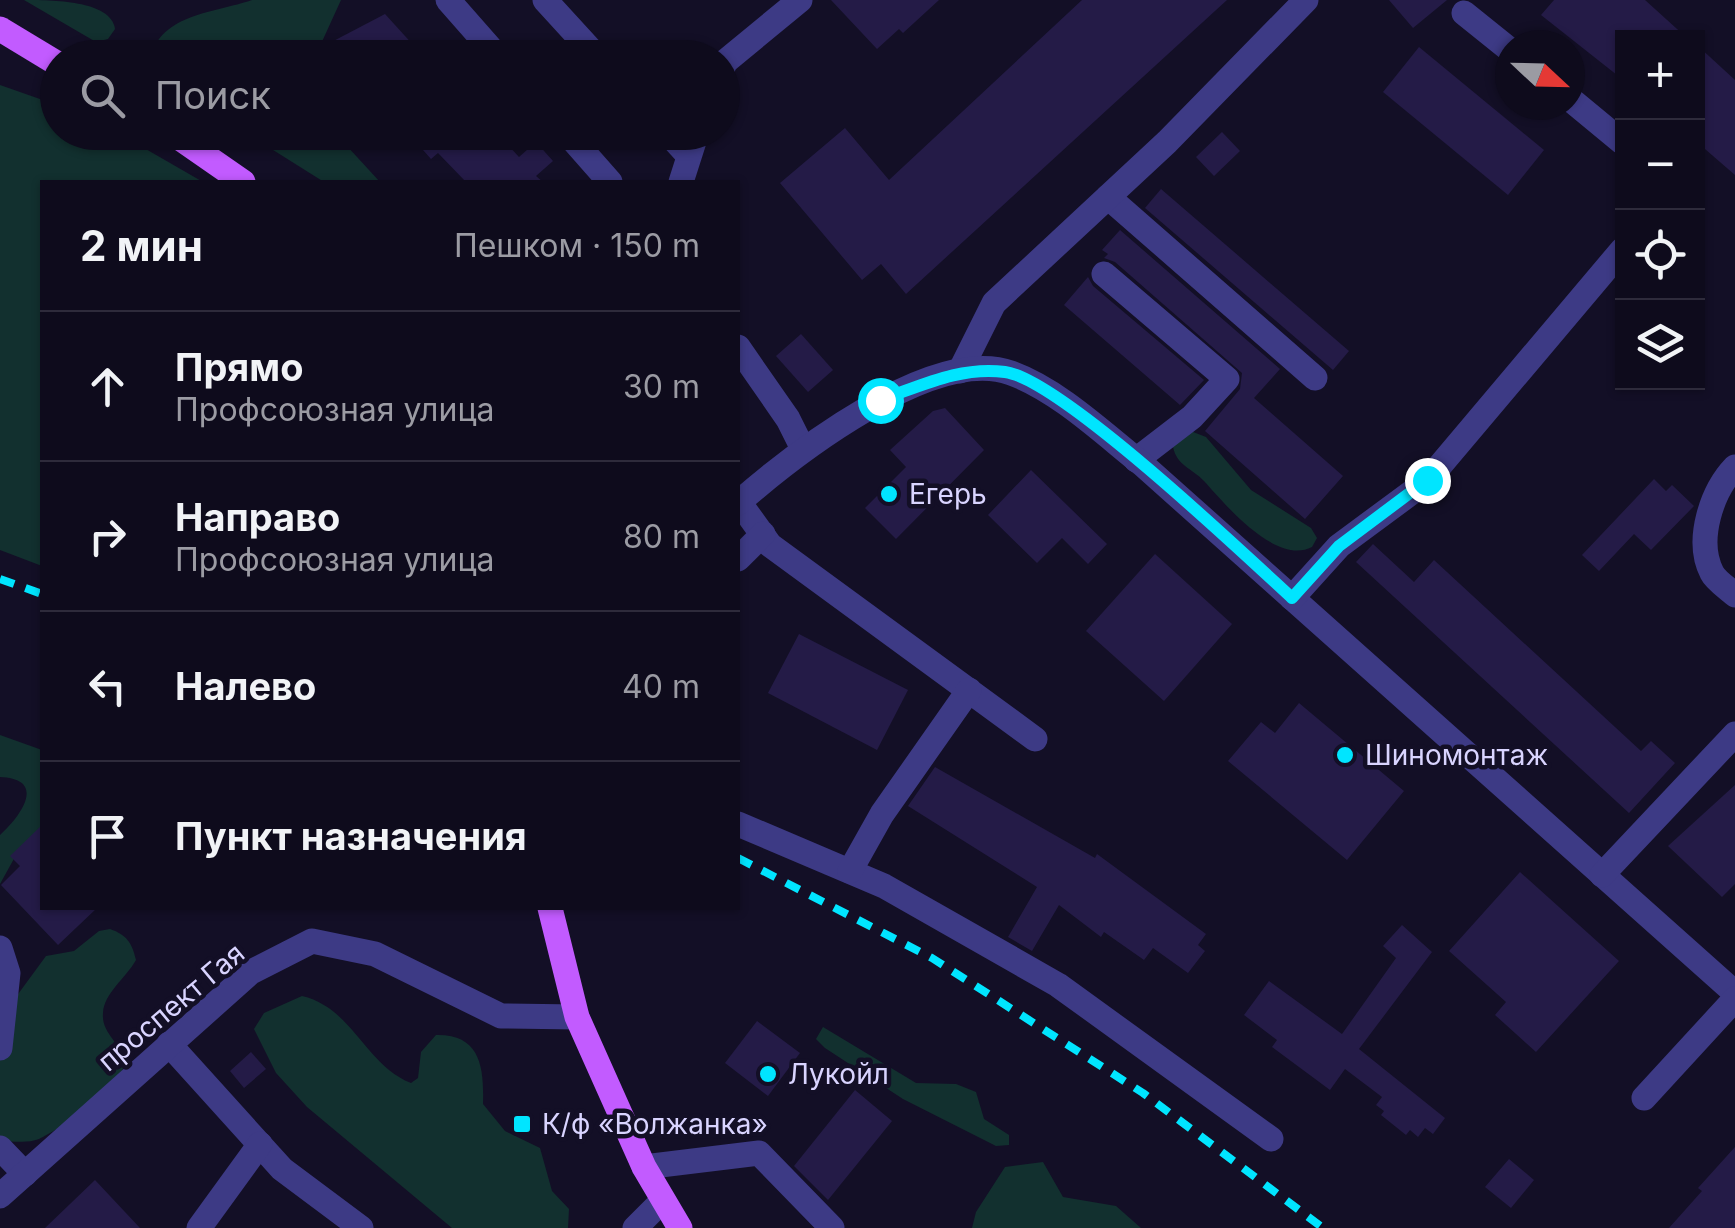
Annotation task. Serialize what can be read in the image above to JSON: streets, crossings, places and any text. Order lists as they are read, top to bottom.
{
  "streets": {
    "street": ["проспект Гая"]
  },
  "places": {
    "other": ["Егерь", "Шиномонтаж", "Лукойл"],
    "transit": ["К/ф «Волжанка»"]
  },
  "north": "right",
  "page": {
    "map_buttons": ["+", "−"],
    "search": "Поиск",
    "heading": ["2 мин", "Пешком · 150 m"],
    "list": [
      ["Прямо", "Профсоюзная улица", "30 m"],
      ["Направо", "Профсоюзная улица", "80 m"],
      ["Налево", "40 m"],
      "Пункт назначения"
    ]
  }
}
